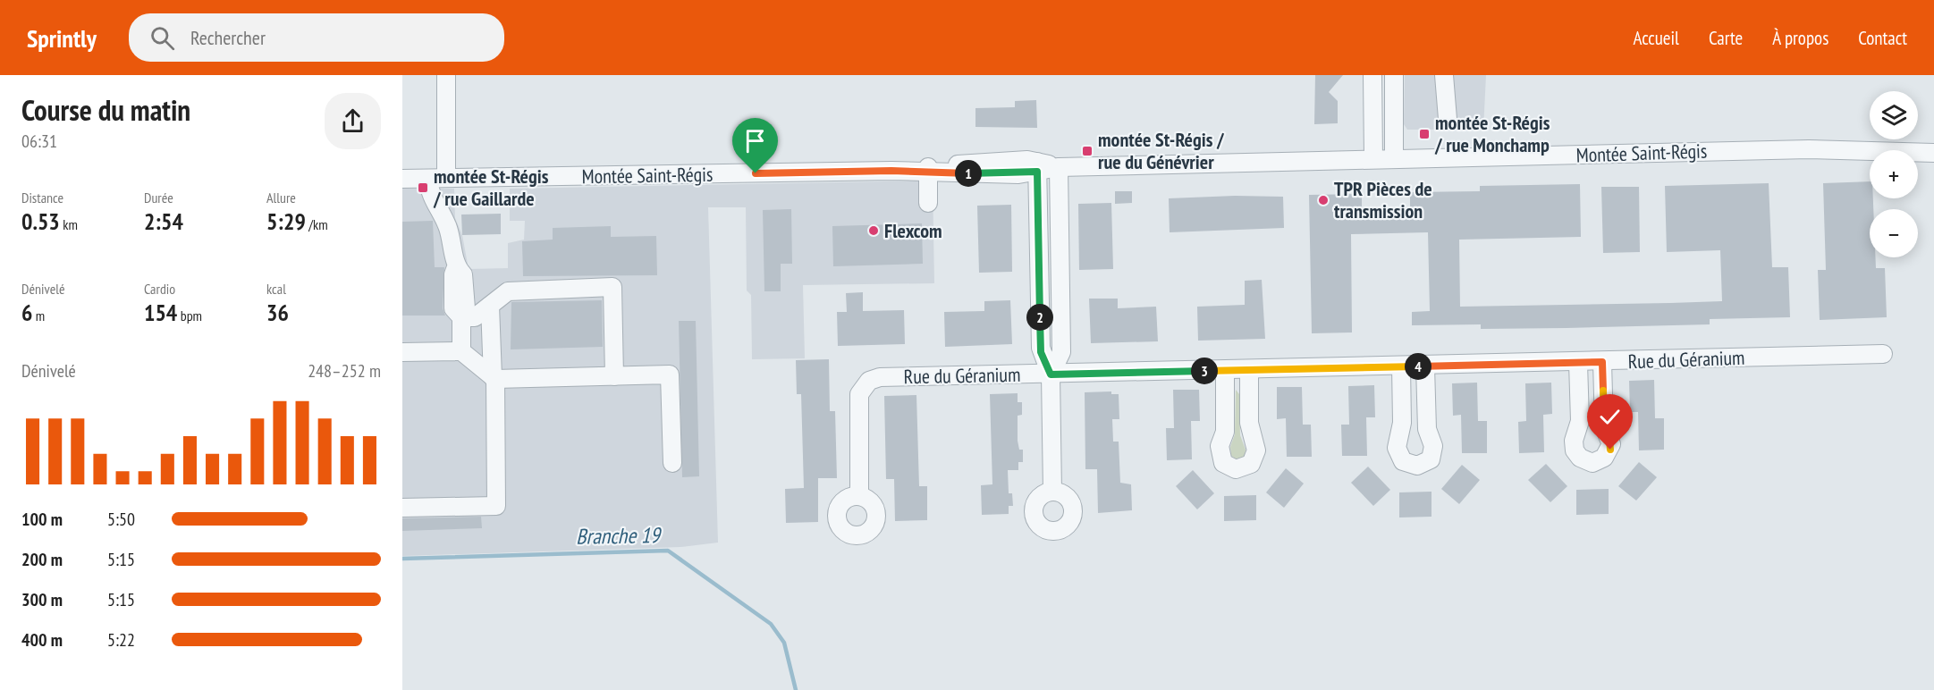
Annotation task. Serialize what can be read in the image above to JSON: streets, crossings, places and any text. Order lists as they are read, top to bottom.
{
  "streets": {
    "street": ["Montée Saint-Régis", "Rue du Géranium"]
  },
  "water": ["Branche 19"],
  "places": {
    "transit": ["montée St-Régis / rue Monchamp", "montée St-Régis / rue du Génévrier", "montée St-Régis / rue Gaillarde"],
    "other": ["TPR Pièces de transmission", "Flexcom"]
  },
  "page": {
    "header": "Sprintly",
    "search": "Rechercher",
    "nav": [
      "Accueil",
      "Carte",
      "À propos",
      "Contact"
    ],
    "heading": ["Course du matin", "06:31"],
    "map_buttons": ["+", "−"],
    "pins": [
      "1",
      "2",
      "4",
      "3"
    ],
    "stats": [
      ["Distance", "0.53 km"],
      ["Durée", "2:54"],
      ["Allure", "5:29 /km"],
      ["Dénivelé", "6 m"],
      ["Cardio", "154 bpm"],
      ["kcal", "36"]
    ],
    "chart": ["Dénivelé", "248–252 m"],
    "list": [
      {
        "name": "100 m",
        "note": "5:50"
      },
      {
        "name": "200 m",
        "note": "5:15"
      },
      {
        "name": "300 m",
        "note": "5:15"
      },
      {
        "name": "400 m",
        "note": "5:22"
      }
    ]
  }
}
